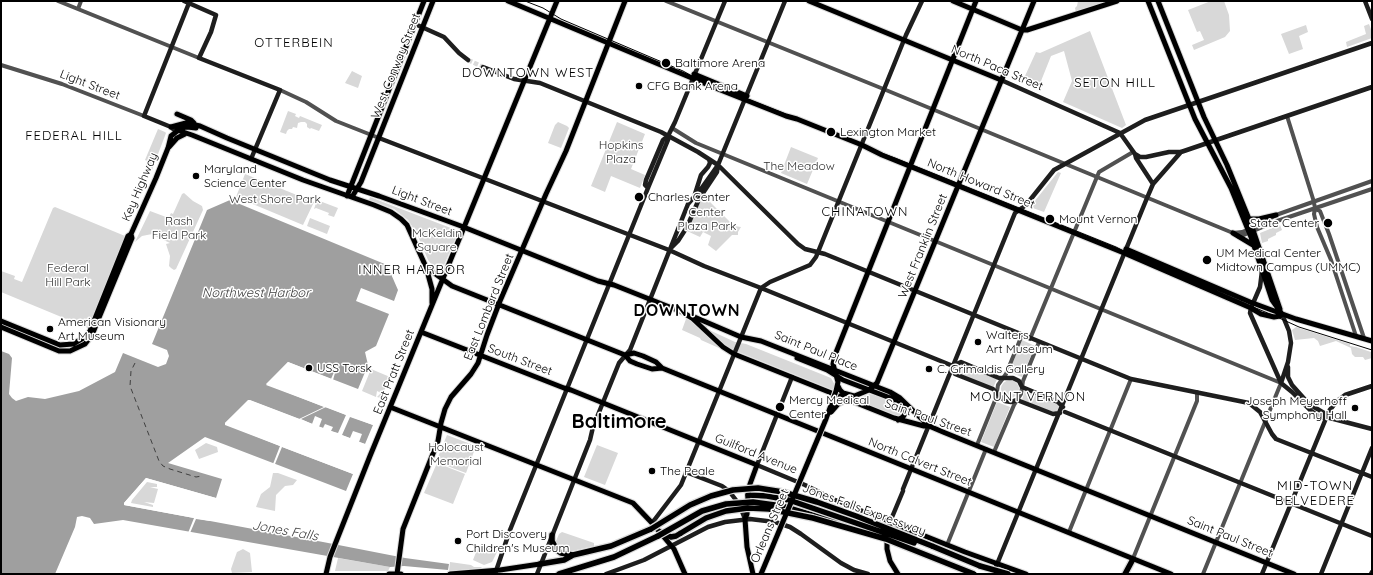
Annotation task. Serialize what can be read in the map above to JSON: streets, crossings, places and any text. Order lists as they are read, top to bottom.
{
  "streets": {
    "highway": ["Jones Falls Expressway"],
    "main road": [
      "West Conway Street",
      "North Paca Street",
      "Light Street",
      "North Howard Street",
      "Key Highway",
      "West Franklin Street",
      "East Lombard Street",
      "Saint Paul Place",
      "South Street",
      "East Pratt Street",
      "Saint Paul Street",
      "Guilford Avenue",
      "North Calvert Street",
      "Orleans Street"
    ]
  },
  "crossings": [
    ["West Conway Street", "Light Street"],
    ["North Paca Street", "West Franklin Street"],
    ["Light Street", "Key Highway"],
    ["Light Street", "East Lombard Street"],
    ["Light Street", "East Pratt Street"],
    ["Light Street", "Saint Paul Street"],
    ["Light Street", "North Calvert Street"],
    ["North Howard Street", "West Franklin Street"],
    ["North Howard Street", "East Lombard Street"],
    ["North Howard Street", "East Pratt Street"],
    ["West Franklin Street", "Saint Paul Place"],
    ["West Franklin Street", "Orleans Street"],
    ["East Lombard Street", "South Street"],
    ["East Lombard Street", "North Calvert Street"],
    ["Saint Paul Place", "Saint Paul Street"],
    ["Saint Paul Place", "Orleans Street"],
    ["South Street", "East Pratt Street"],
    ["South Street", "Guilford Avenue"]
  ],
  "districts": [
    "OTTERBEIN",
    "DOWNTOWN WEST",
    "SETON HILL",
    "FEDERAL HILL",
    "CHINATOWN",
    "INNER HARBOR",
    "DOWNTOWN",
    "MOUNT VERNON",
    "Baltimore",
    "MID-TOWN BELVEDERE"
  ],
  "water": ["Northwest Harbor", "Jones Falls"],
  "parks": [
    "Hopkins Plaza",
    "The Meadow",
    "West Shore Park",
    "Center Plaza Park",
    "Rash Field Park",
    "McKeldin Square",
    "Federal Hill Park",
    "Holocaust Memorial"
  ],
  "places": [
    "Baltimore Arena",
    "CFG Bank Arena",
    "Lexington Market",
    "Maryland Science Center",
    "Charles Center",
    "Mount Vernon",
    "State Center",
    "UM Medical Center Midtown Campus (UMMC)",
    "American Visionary Art Museum",
    "Walters Art Museum",
    "USS Torsk",
    "C. Grimaldis Gallery",
    "Mercy Medical Center",
    "Joseph Meyerhoff Symphony Hall",
    "The Peale",
    "Port Discovery Children's Museum"
  ]
}
